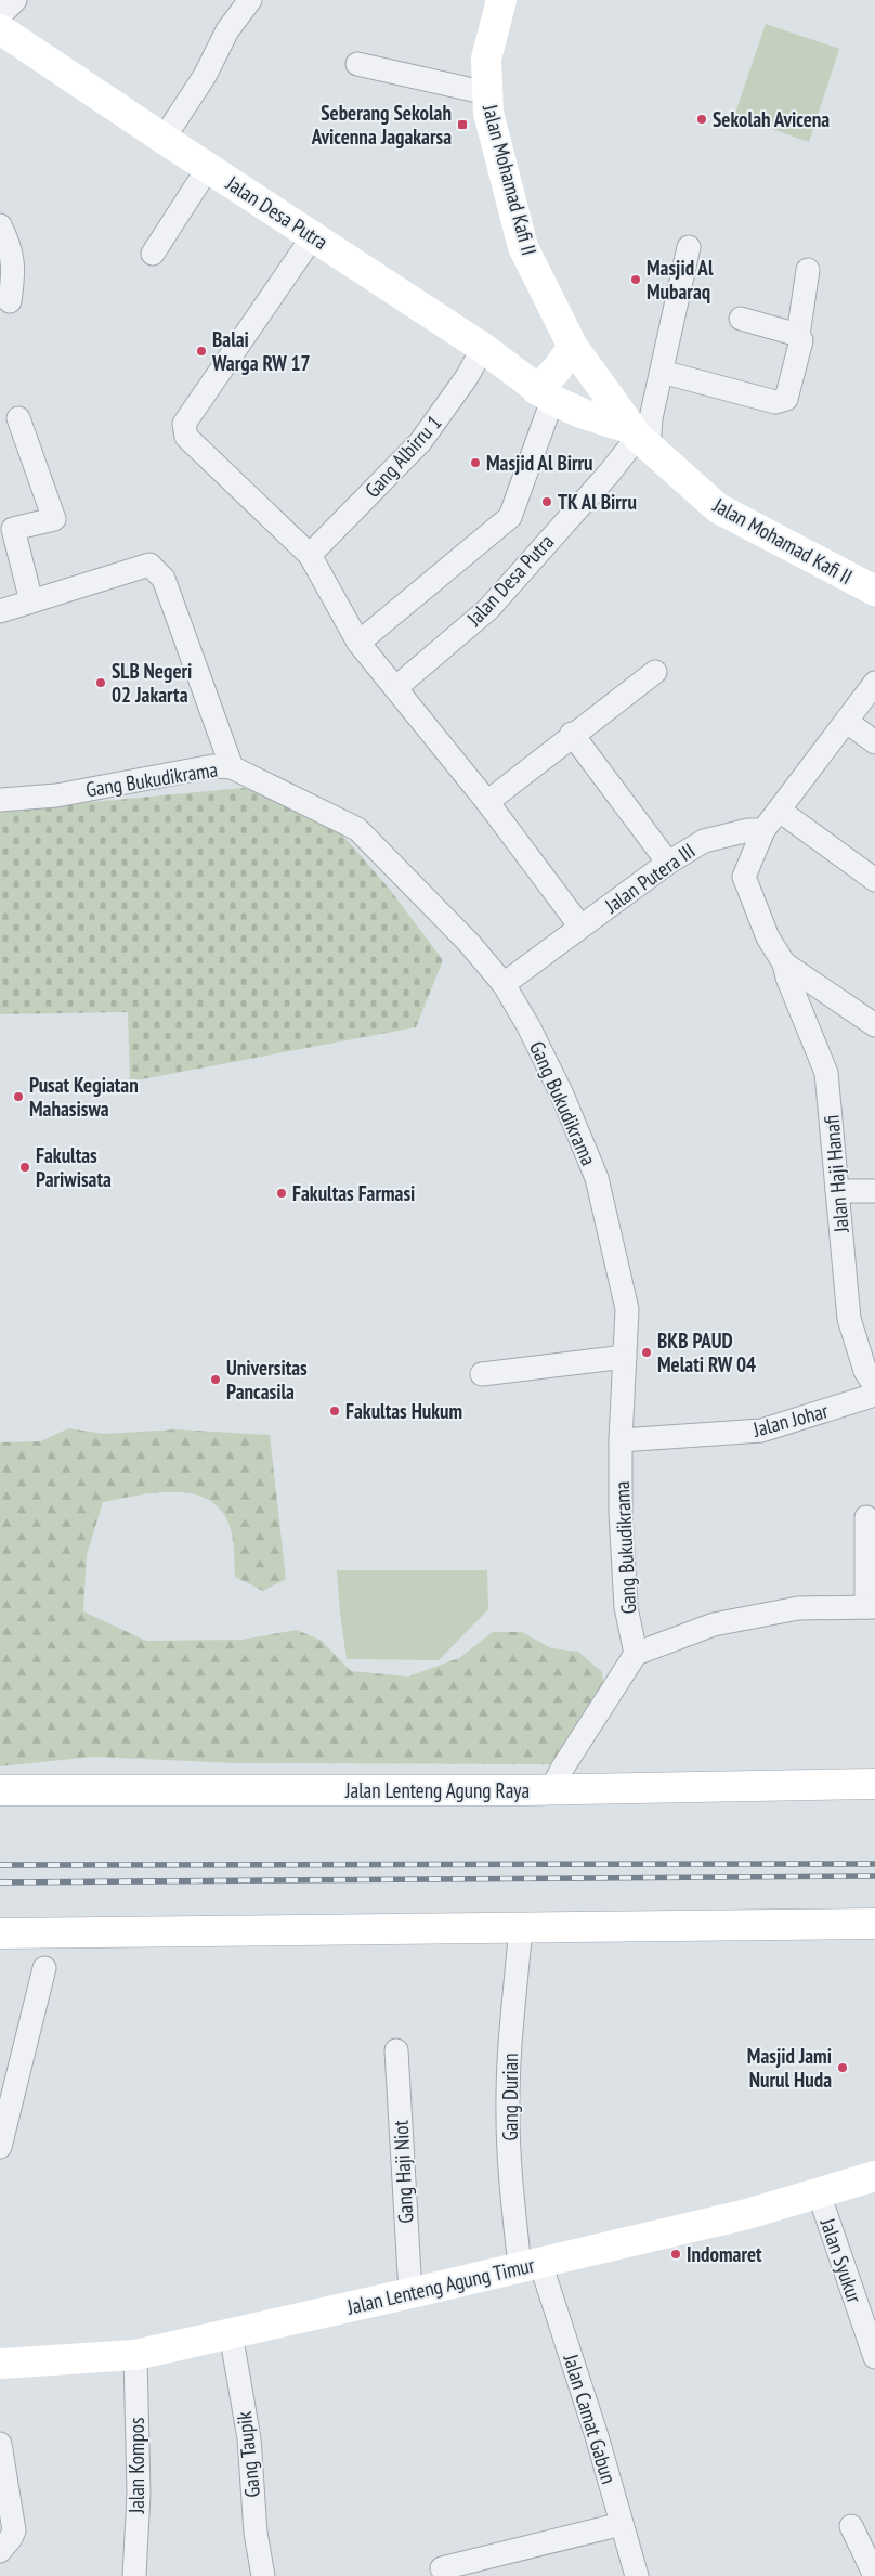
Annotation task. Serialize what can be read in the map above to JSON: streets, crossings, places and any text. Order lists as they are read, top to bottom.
{
  "streets": {
    "main road": [
      "Jalan Mohamad Kafi II",
      "Jalan Desa Putra",
      "Jalan Lenteng Agung Raya",
      "Jalan Lenteng Agung Timur"
    ],
    "street": [
      "Gang Albirru 1",
      "Gang Bukudikrama",
      "Jalan Putera III",
      "Jalan Haji Hanafi",
      "Jalan Johar",
      "Gang Durian",
      "Gang Haji Niot",
      "Jalan Syukur",
      "Jalan Camat Gabun",
      "Gang Taupik",
      "Jalan Kompos"
    ]
  },
  "crossings": [
    ["Jalan Mohamad Kafi II", "Jalan Desa Putra"],
    ["Jalan Desa Putra", "Gang Albirru 1"],
    ["Gang Bukudikrama", "Jalan Putera III"],
    ["Gang Bukudikrama", "Jalan Johar"],
    ["Gang Durian", "Jalan Lenteng Agung Timur"],
    ["Gang Durian", "Jalan Camat Gabun"],
    ["Gang Haji Niot", "Jalan Lenteng Agung Timur"],
    ["Jalan Syukur", "Jalan Lenteng Agung Timur"],
    ["Jalan Lenteng Agung Timur", "Jalan Camat Gabun"],
    ["Jalan Lenteng Agung Timur", "Gang Taupik"],
    ["Jalan Lenteng Agung Timur", "Jalan Kompos"]
  ],
  "places": {
    "other": [
      "Sekolah Avicena",
      "Masjid Al Mubaraq",
      "Balai Warga RW 17",
      "Masjid Al Birru",
      "TK Al Birru",
      "SLB Negeri 02 Jakarta",
      "Pusat Kegiatan Mahasiswa",
      "Fakultas Pariwisata",
      "Fakultas Farmasi",
      "BKB PAUD Melati RW 04",
      "Universitas Pancasila",
      "Fakultas Hukum",
      "Masjid Jami Nurul Huda",
      "Indomaret"
    ],
    "transit": ["Seberang Sekolah Avicenna Jagakarsa"]
  }
}
